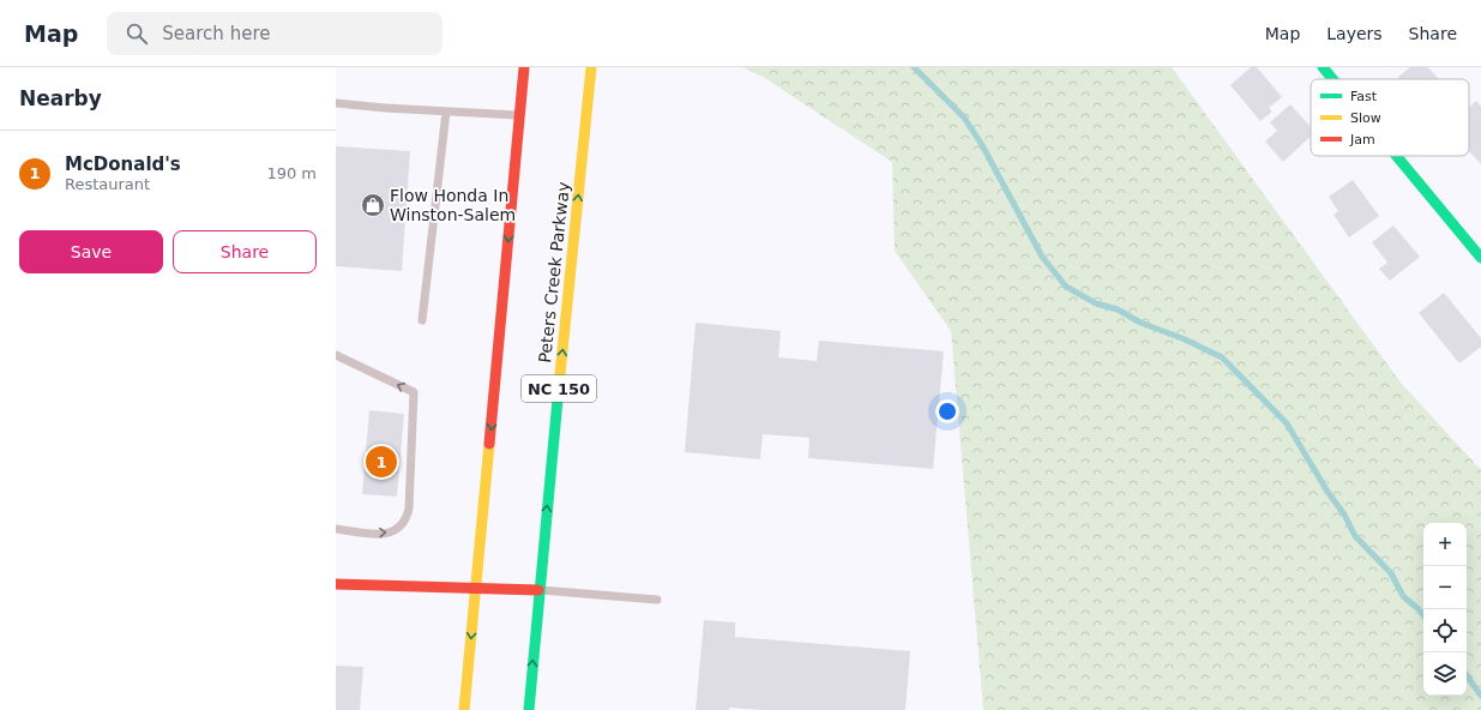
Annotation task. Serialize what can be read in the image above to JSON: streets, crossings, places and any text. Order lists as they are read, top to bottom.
{
  "streets": {
    "main road": ["Peters Creek Parkway", "NC 150"]
  },
  "places": {
    "shop": ["Flow Honda In Winston-Salem"]
  },
  "legend": ["Fast", "Slow", "Jam"],
  "page": {
    "header": "Map",
    "search": "Search here",
    "nav": ["Map", "Layers", "Share"],
    "heading": "Nearby",
    "list": [
      {
        "mark": "1",
        "name": "McDonald's",
        "note": "Restaurant",
        "value": "190 m"
      }
    ],
    "buttons": ["Save", "Share"],
    "pins": "1",
    "map_buttons": ["+", "−"]
  }
}
